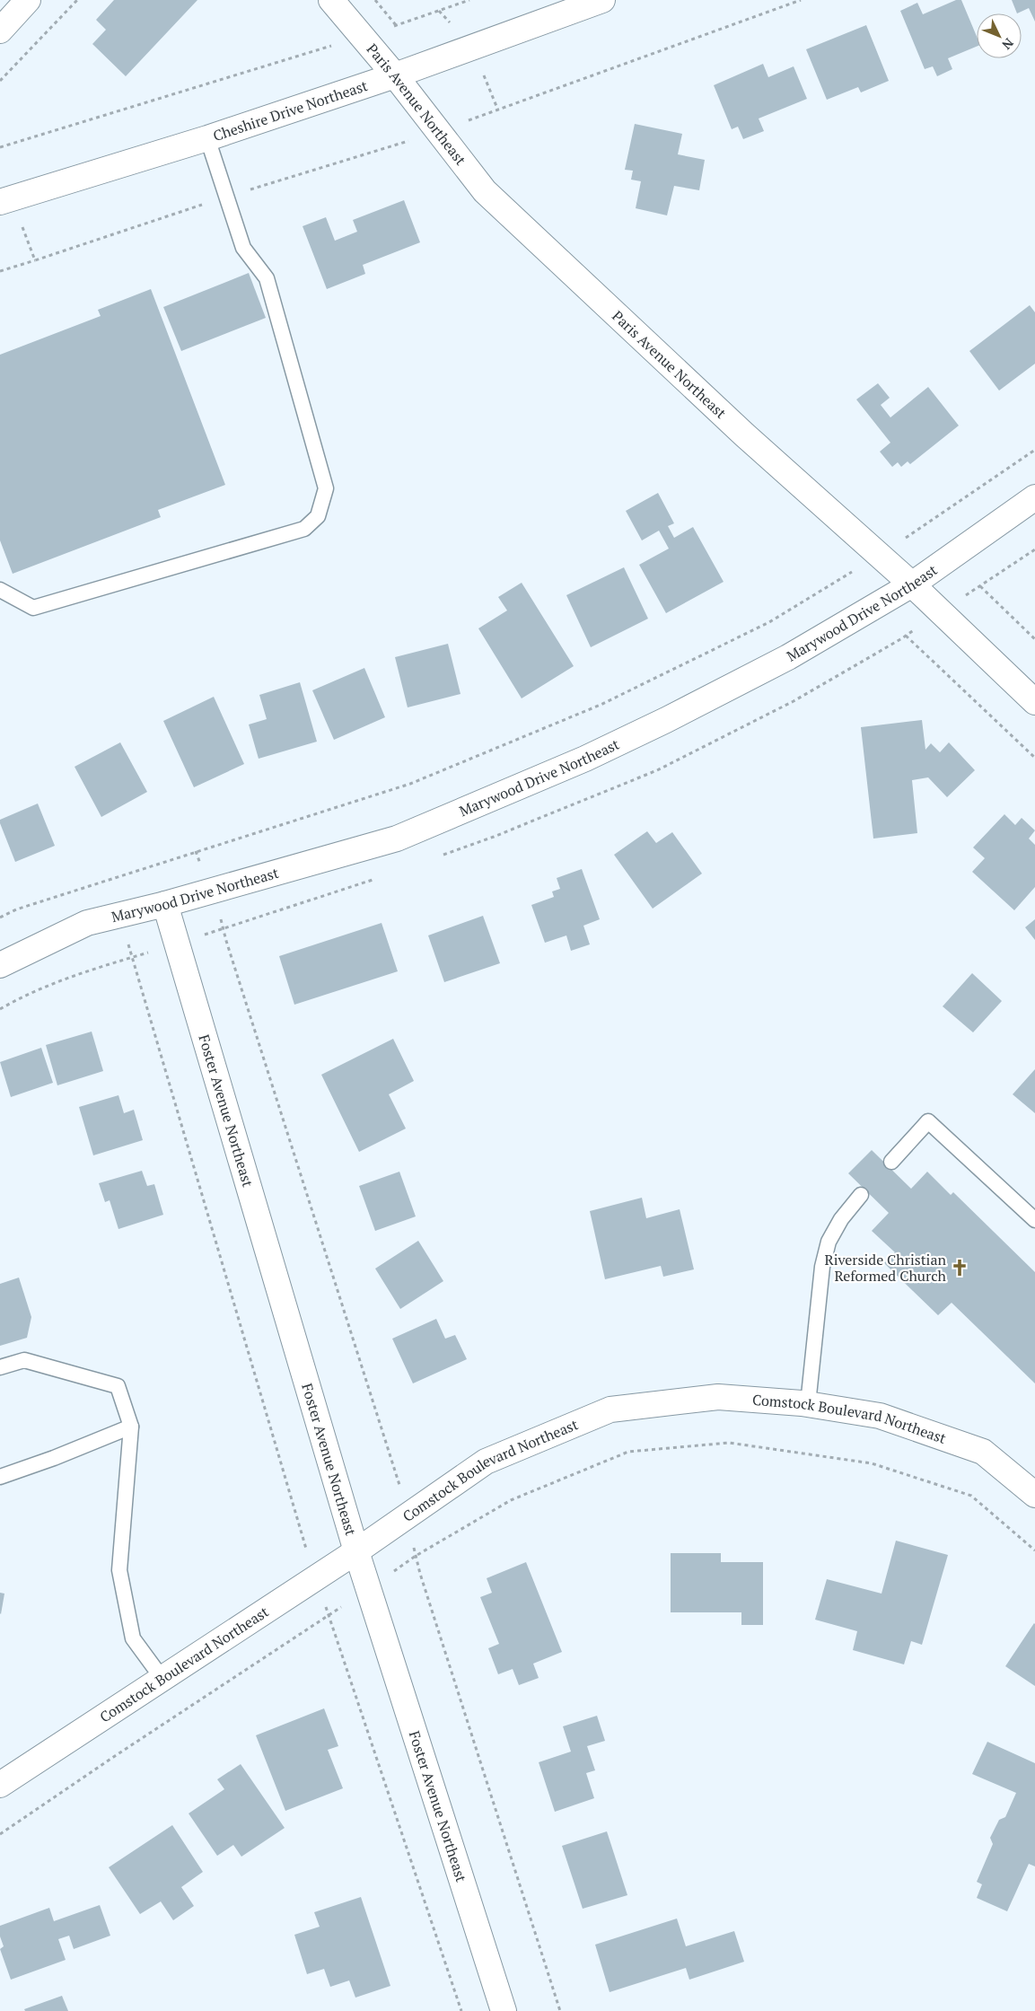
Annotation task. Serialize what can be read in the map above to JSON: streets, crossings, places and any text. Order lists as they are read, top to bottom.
{
  "streets": {
    "street": [
      "Paris Avenue Northeast",
      "Cheshire Drive Northeast",
      "Marywood Drive Northeast",
      "Foster Avenue Northeast",
      "Comstock Boulevard Northeast"
    ]
  },
  "crossings": [
    ["Paris Avenue Northeast", "Cheshire Drive Northeast"],
    ["Paris Avenue Northeast", "Marywood Drive Northeast"],
    ["Marywood Drive Northeast", "Foster Avenue Northeast"],
    ["Foster Avenue Northeast", "Comstock Boulevard Northeast"]
  ],
  "places": {
    "church": ["Riverside Christian Reformed Church"]
  },
  "north": "bottom right"
}
